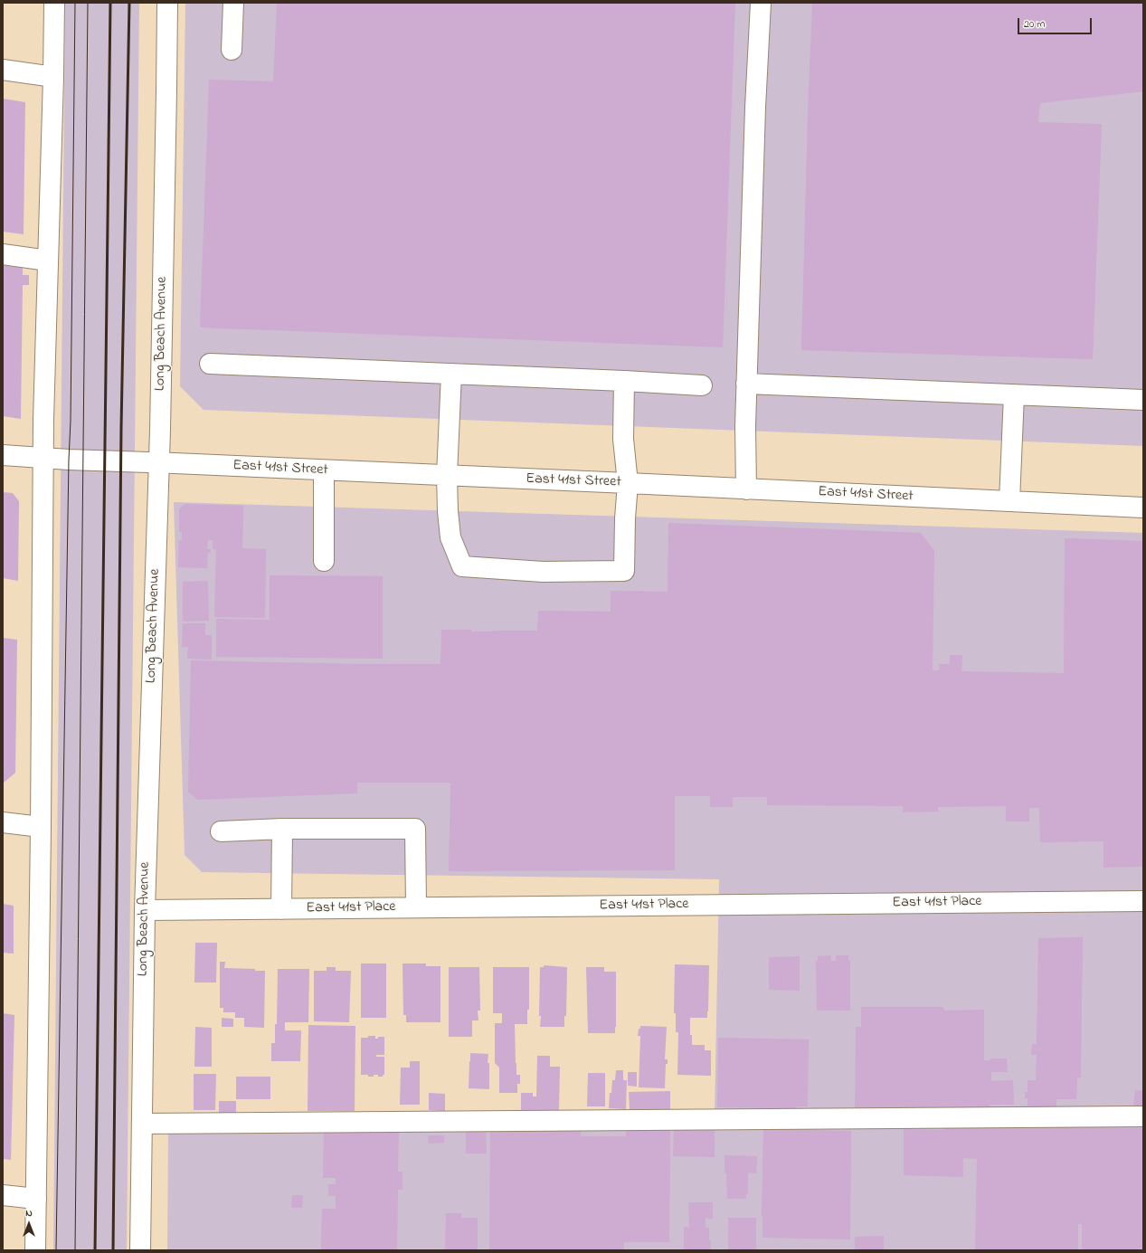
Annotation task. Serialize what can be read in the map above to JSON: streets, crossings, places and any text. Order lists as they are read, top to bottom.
{
  "streets": {
    "main road": ["Long Beach Avenue", "East 41st Street", "East 41st Place"]
  },
  "crossings": [
    ["Long Beach Avenue", "East 41st Street"],
    ["Long Beach Avenue", "East 41st Place"]
  ],
  "scale_bar": "20 m",
  "north": "top"
}
